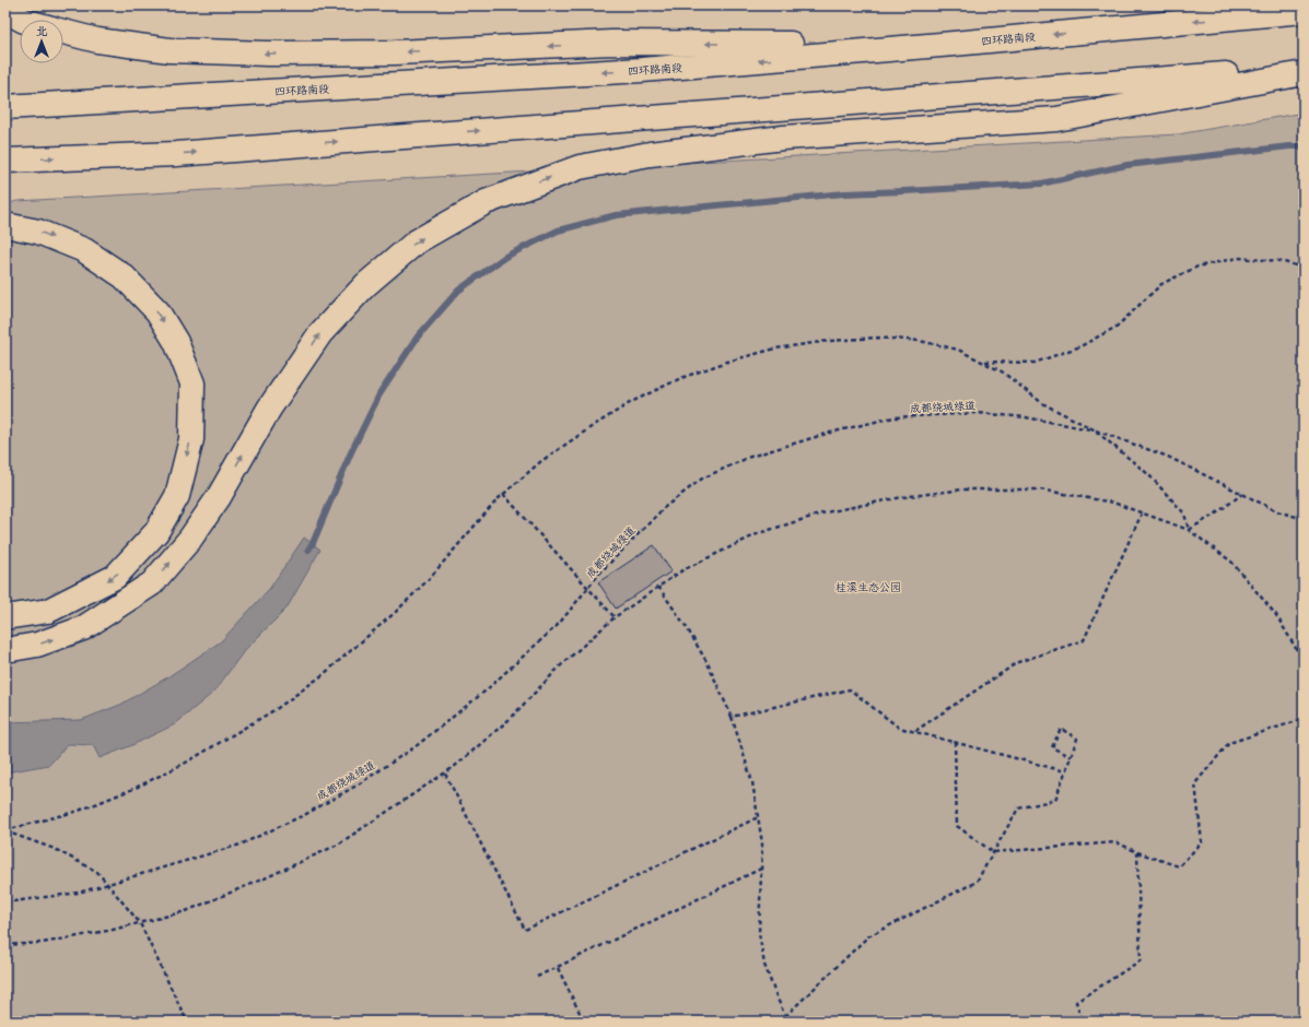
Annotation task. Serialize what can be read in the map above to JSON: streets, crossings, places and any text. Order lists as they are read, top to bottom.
{
  "streets": {
    "highway": ["四环路南段"],
    "path": ["成都绕城绿道"]
  },
  "parks": ["桂溪生态公园"],
  "north": "top"
}
